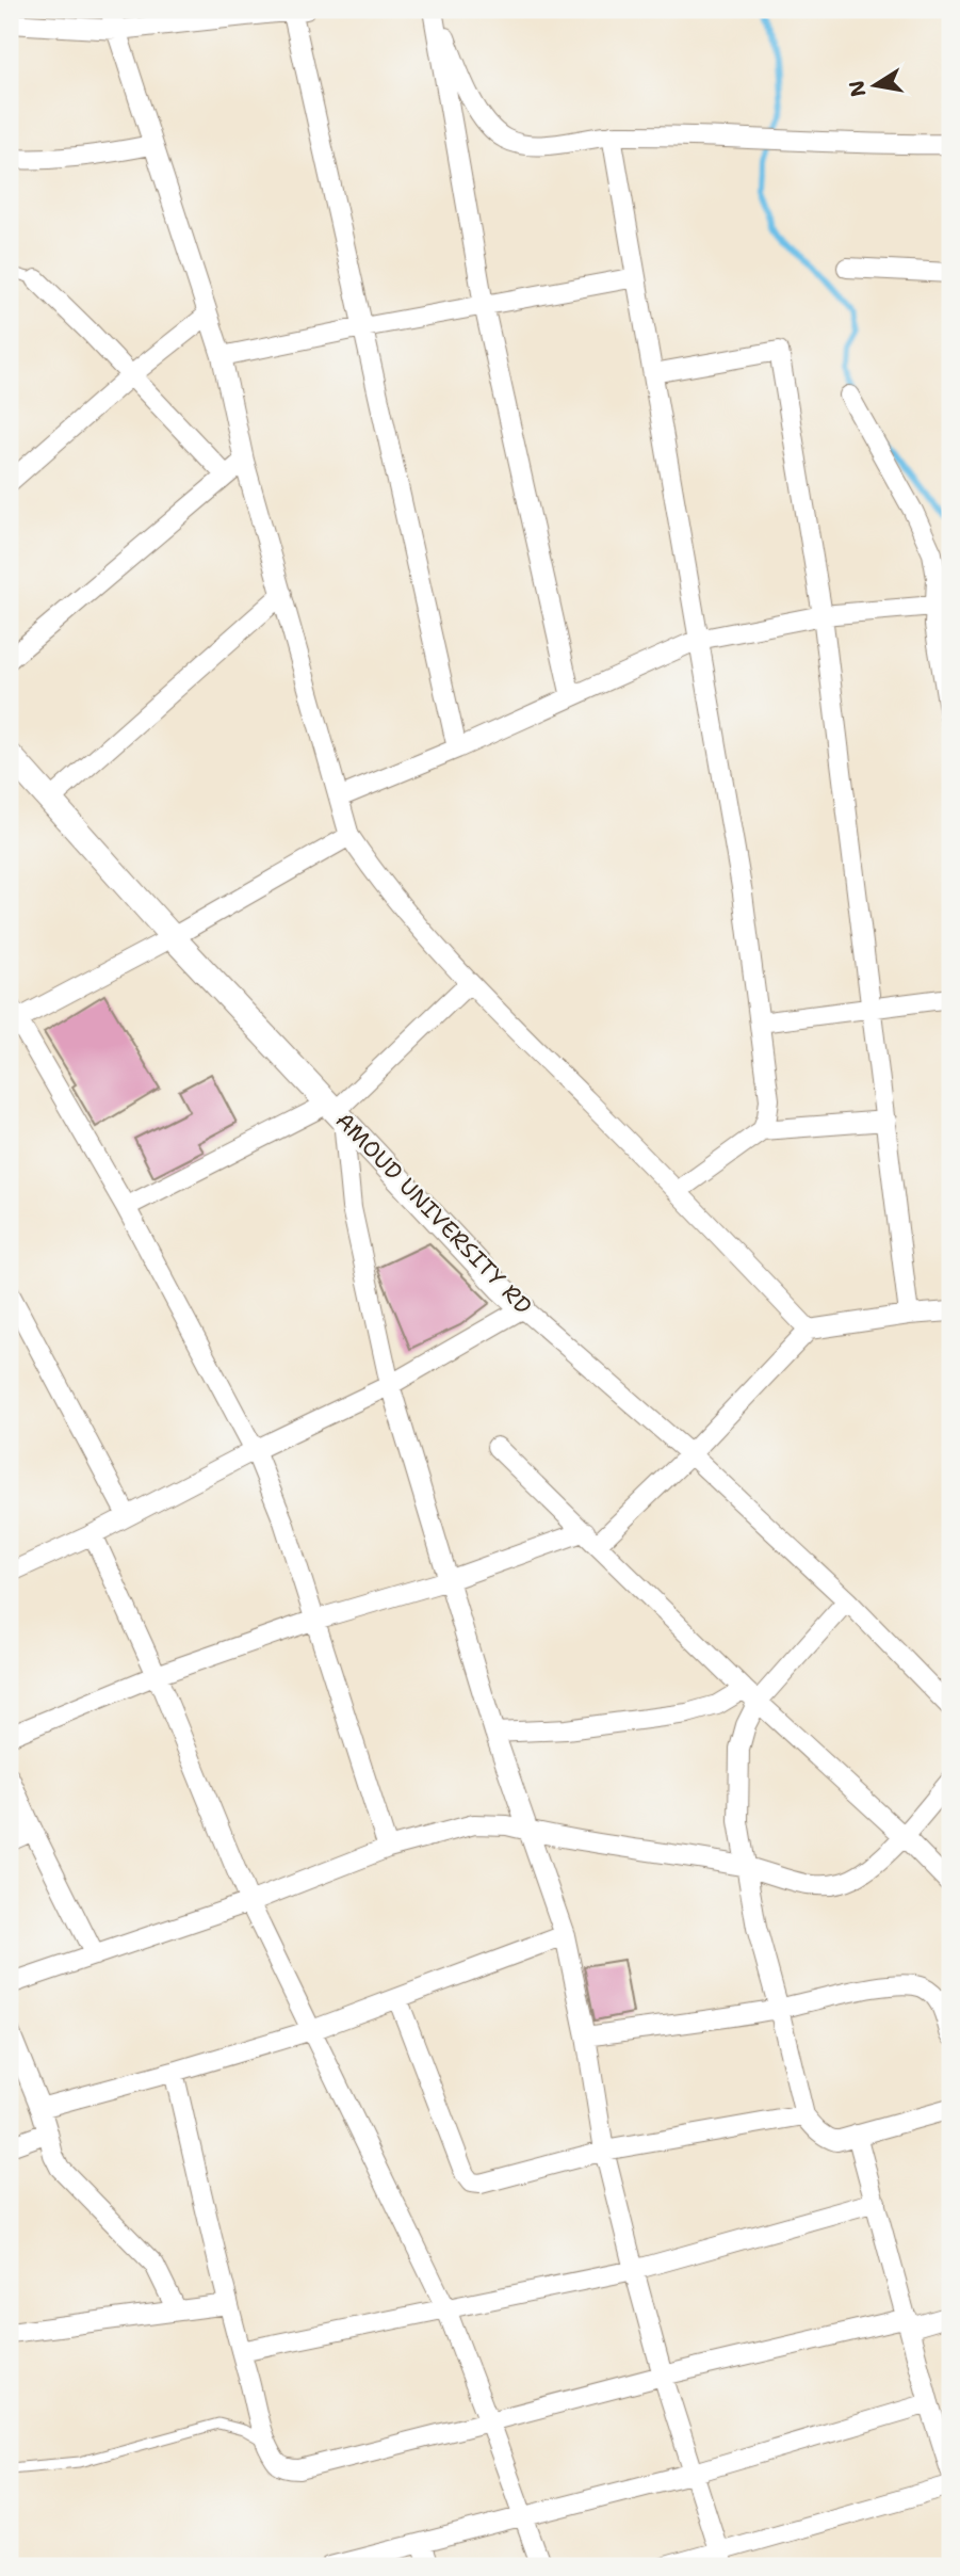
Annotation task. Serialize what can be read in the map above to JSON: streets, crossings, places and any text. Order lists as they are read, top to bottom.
{
  "streets": {
    "street": ["AMOUD UNIVERSITY RD"]
  },
  "north": "left"
}
